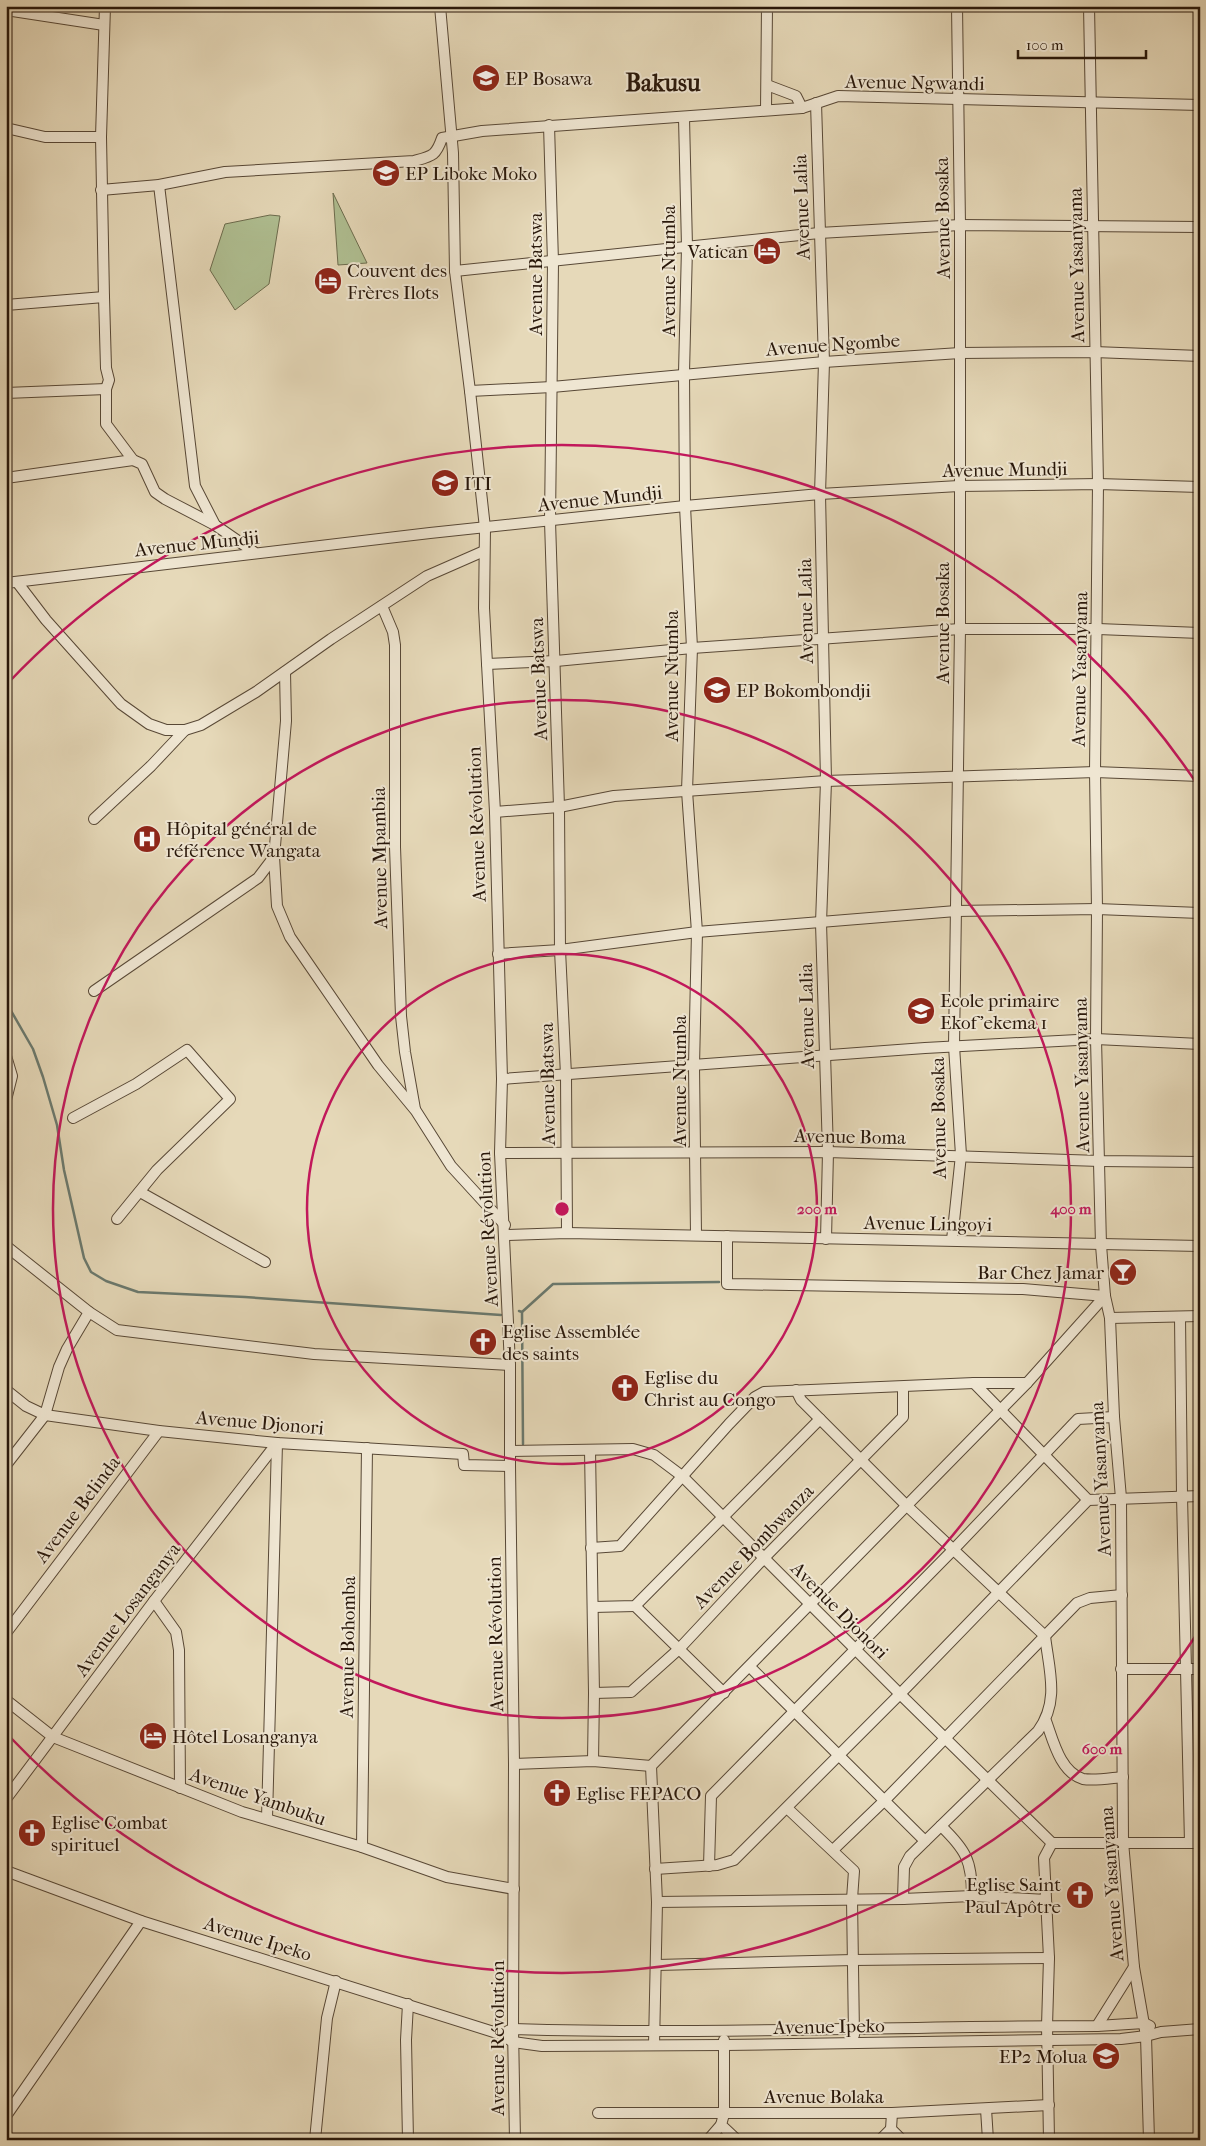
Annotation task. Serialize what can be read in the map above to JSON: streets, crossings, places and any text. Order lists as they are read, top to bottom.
{
  "streets": {
    "street": [
      "Avenue Ngwandi",
      "Avenue Lalia",
      "Avenue Bosaka",
      "Avenue Yasanyama",
      "Avenue Ntumba",
      "Avenue Batswa",
      "Avenue Ngombe",
      "Avenue Mundji",
      "Avenue Révolution",
      "Avenue Mpambia",
      "Avenue Boma",
      "Avenue Lingoyi",
      "Avenue Djonori",
      "Avenue Belinda",
      "Avenue Bombwanza",
      "Avenue Losanganya",
      "Avenue Bohomba",
      "Avenue Yambuku",
      "Avenue Ipeko",
      "Avenue Bolaka"
    ]
  },
  "crossings": [
    ["Avenue Ngwandi", "Avenue Lalia"],
    ["Avenue Ngwandi", "Avenue Bosaka"],
    ["Avenue Ngwandi", "Avenue Yasanyama"],
    ["Avenue Ngwandi", "Avenue Ntumba"],
    ["Avenue Ngwandi", "Avenue Batswa"],
    ["Avenue Ngwandi", "Avenue Révolution"],
    ["Avenue Lalia", "Avenue Ngombe"],
    ["Avenue Lalia", "Avenue Mundji"],
    ["Avenue Lalia", "Avenue Boma"],
    ["Avenue Lalia", "Avenue Lingoyi"],
    ["Avenue Bosaka", "Avenue Ngombe"],
    ["Avenue Bosaka", "Avenue Mundji"],
    ["Avenue Bosaka", "Avenue Boma"],
    ["Avenue Bosaka", "Avenue Lingoyi"],
    ["Avenue Yasanyama", "Avenue Ngombe"],
    ["Avenue Yasanyama", "Avenue Mundji"],
    ["Avenue Yasanyama", "Avenue Boma"],
    ["Avenue Yasanyama", "Avenue Lingoyi"],
    ["Avenue Yasanyama", "Avenue Ipeko"],
    ["Avenue Ntumba", "Avenue Ngombe"],
    ["Avenue Ntumba", "Avenue Mundji"],
    ["Avenue Ntumba", "Avenue Boma"],
    ["Avenue Ntumba", "Avenue Lingoyi"],
    ["Avenue Batswa", "Avenue Ngombe"],
    ["Avenue Batswa", "Avenue Mundji"],
    ["Avenue Batswa", "Avenue Boma"],
    ["Avenue Batswa", "Avenue Lingoyi"],
    ["Avenue Ngombe", "Avenue Révolution"],
    ["Avenue Mundji", "Avenue Révolution"],
    ["Avenue Révolution", "Avenue Boma"],
    ["Avenue Révolution", "Avenue Lingoyi"],
    ["Avenue Révolution", "Avenue Djonori"],
    ["Avenue Révolution", "Avenue Yambuku"],
    ["Avenue Révolution", "Avenue Ipeko"],
    ["Avenue Djonori", "Avenue Belinda"],
    ["Avenue Djonori", "Avenue Bombwanza"],
    ["Avenue Djonori", "Avenue Losanganya"],
    ["Avenue Djonori", "Avenue Bohomba"],
    ["Avenue Losanganya", "Avenue Yambuku"],
    ["Avenue Bohomba", "Avenue Yambuku"]
  ],
  "districts": ["Bakusu"],
  "places": {
    "school or university": [
      "EP Bosawa",
      "EP Liboke Moko",
      "ITI",
      "EP Bokombondji",
      "Ecole primaire Ekof'ekema 1",
      "EP2 Molua"
    ],
    "hotel": ["Vatican", "Couvent des Frères Ilots", "Hôtel Losanganya"],
    "hospital": ["Hôpital général de référence Wangata"],
    "bar": ["Bar Chez Jamar"],
    "church": [
      "Eglise Assemblée des saints",
      "Eglise du Christ au Congo",
      "Eglise FEPACO",
      "Eglise Combat spirituel",
      "Eglise Saint Paul Apôtre"
    ]
  },
  "scale_bar": "100 m",
  "rings": ["200 m", "400 m", "600 m"]
}
